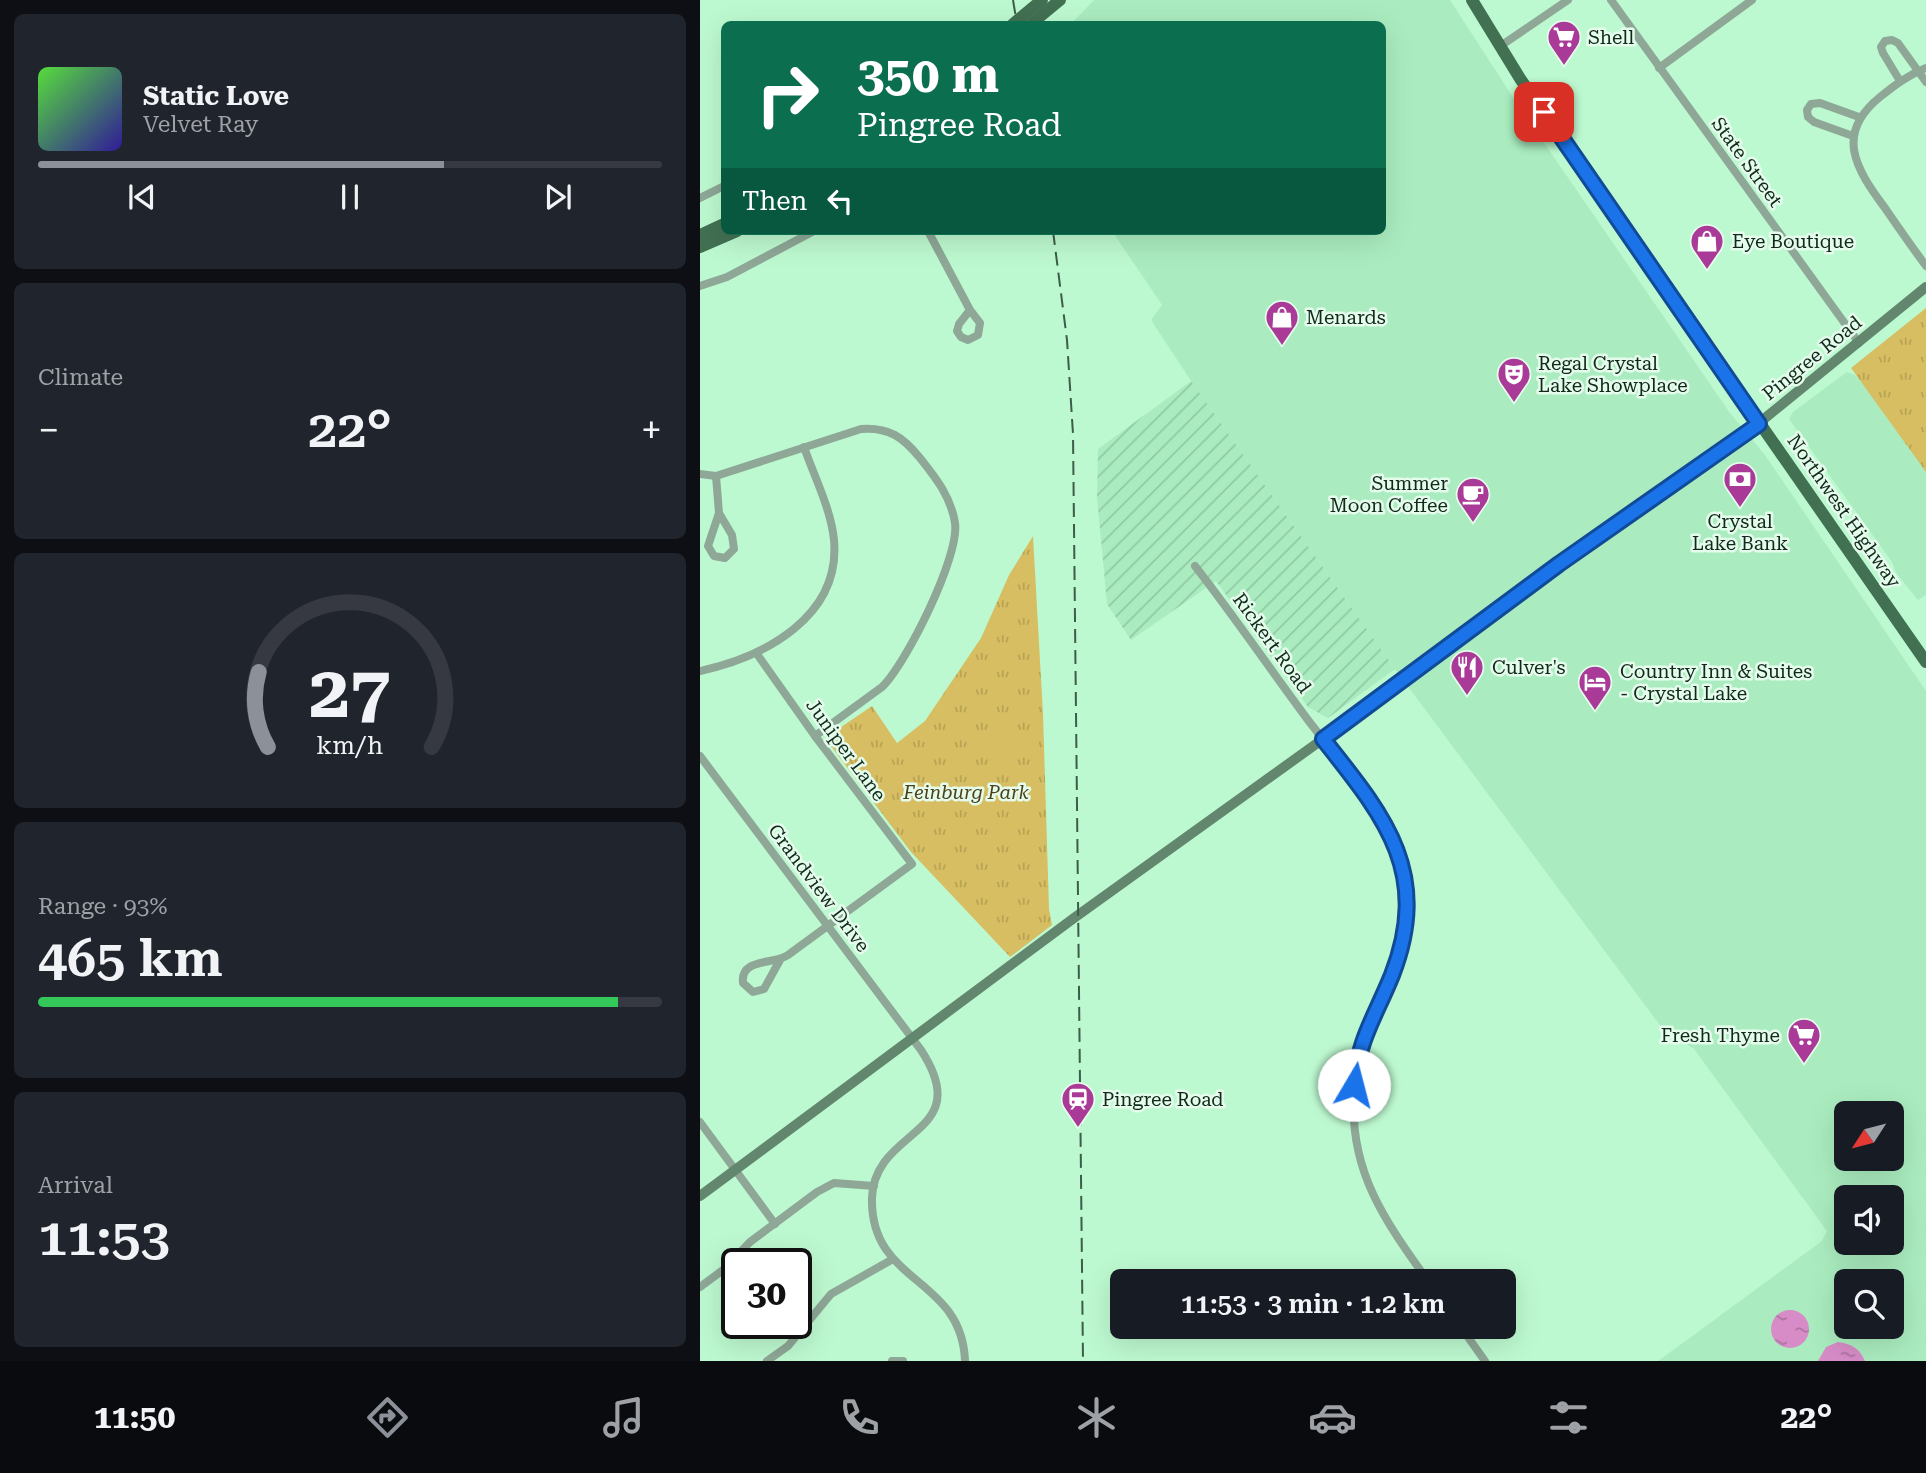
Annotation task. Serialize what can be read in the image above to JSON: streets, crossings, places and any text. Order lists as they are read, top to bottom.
{
  "streets": {
    "main road": ["Northwest Highway"],
    "street": [
      "State Street",
      "Pingree Road",
      "Rickert Road",
      "Juniper Lane",
      "Grandview Drive"
    ]
  },
  "crossings": [
    ["State Street", "Pingree Road"],
    ["Pingree Road", "Northwest Highway"],
    ["Pingree Road", "Rickert Road"],
    ["Pingree Road", "Grandview Drive"],
    ["Juniper Lane", "Grandview Drive"]
  ],
  "parks": ["Feinburg Park"],
  "places": {
    "supermarket": ["Shell", "Fresh Thyme"],
    "shop": ["Eye Boutique", "Menards"],
    "theatre": ["Regal Crystal Lake Showplace"],
    "bank": ["Crystal Lake Bank"],
    "cafe": ["Summer Moon Coffee"],
    "restaurant": ["Culver's"],
    "hotel": ["Country Inn & Suites - Crystal Lake"],
    "station": ["Pingree Road"]
  },
  "north": "bottom left",
  "page": {
    "turn": ["350 m", "Pingree Road"],
    "song": ["Static Love", "Velvet Ray"],
    "then": "Then",
    "tile": [
      "Climate",
      ["Range · 93%", "465 km"],
      ["Arrival", "11:53"]
    ],
    "heat": ["−", "22°", "+"],
    "limit": "30",
    "trip": "11:53 · 3 min · 1.2 km",
    "tabs": ["11:50", "22°"],
    "gauge": ["27", "km/h"]
  }
}
